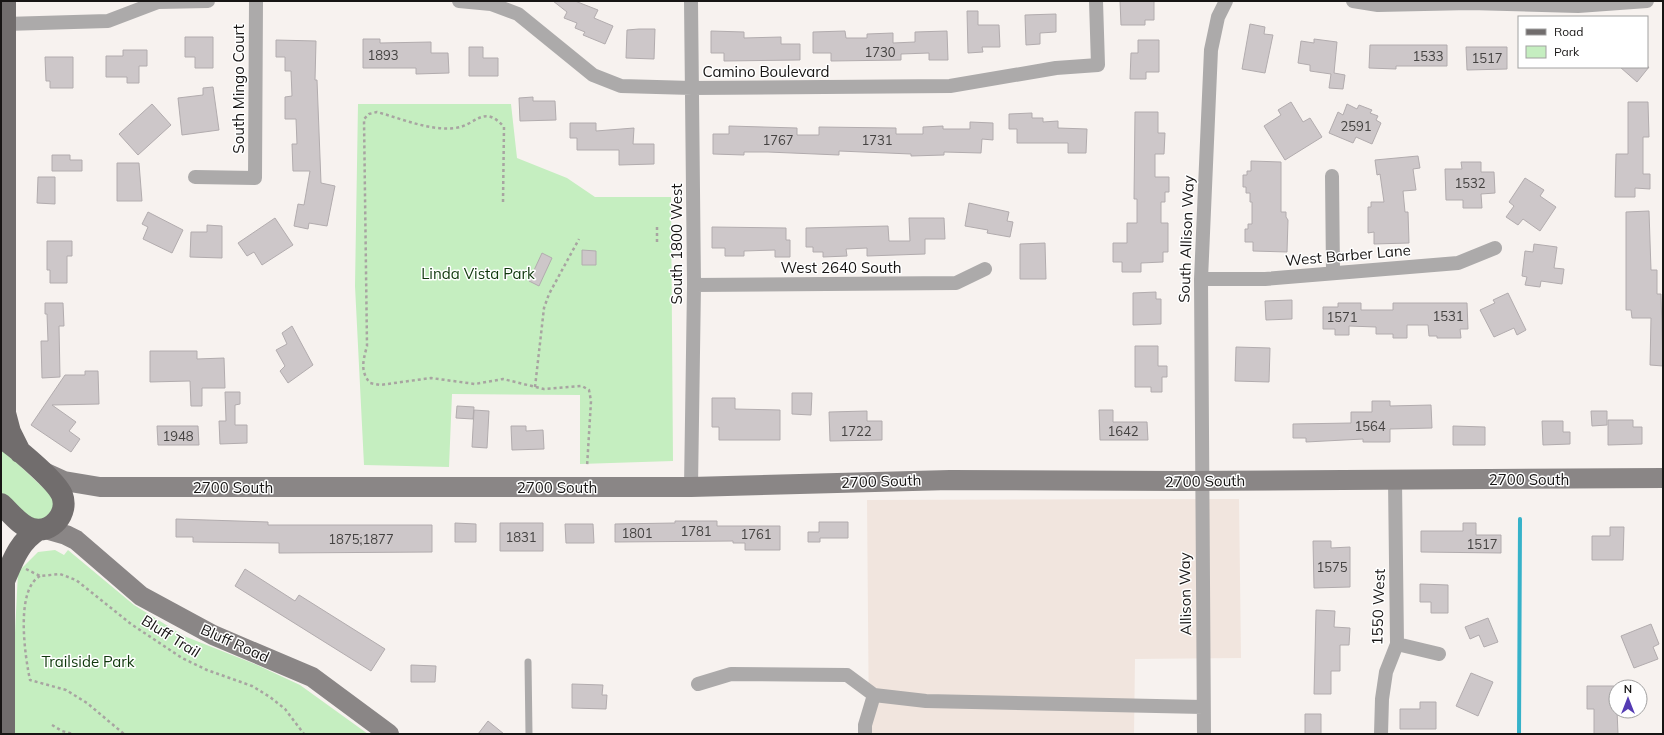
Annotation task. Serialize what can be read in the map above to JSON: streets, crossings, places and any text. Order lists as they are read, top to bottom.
{
  "streets": {
    "main road": ["2700 South", "Bluff Road"],
    "street": [
      "Camino Boulevard",
      "South Mingo Court",
      "South Allison Way",
      "South 1800 West",
      "West Barber Lane",
      "West 2640 South",
      "Allison Way",
      "1550 West"
    ],
    "path": ["Bluff Trail"]
  },
  "crossings": [
    ["Camino Boulevard", "South 1800 West"],
    ["South Allison Way", "West Barber Lane"],
    ["South Allison Way", "2700 South"],
    ["South Allison Way", "Allison Way"],
    ["South 1800 West", "West 2640 South"],
    ["South 1800 West", "2700 South"],
    ["2700 South", "Allison Way"],
    ["2700 South", "1550 West"],
    ["2700 South", "Bluff Road"]
  ],
  "parks": ["Linda Vista Park", "Trailside Park"],
  "house_numbers": [
    "1730",
    "1893",
    "1533",
    "1517",
    "2591",
    "1767",
    "1731",
    "1532",
    "1531",
    "1571",
    "1564",
    "1722",
    "1642",
    "1948",
    "1781",
    "1801",
    "1761",
    "1831",
    "1875;1877",
    "1517",
    "1575"
  ],
  "legend": ["Road", "Park"],
  "north": "top"
}
